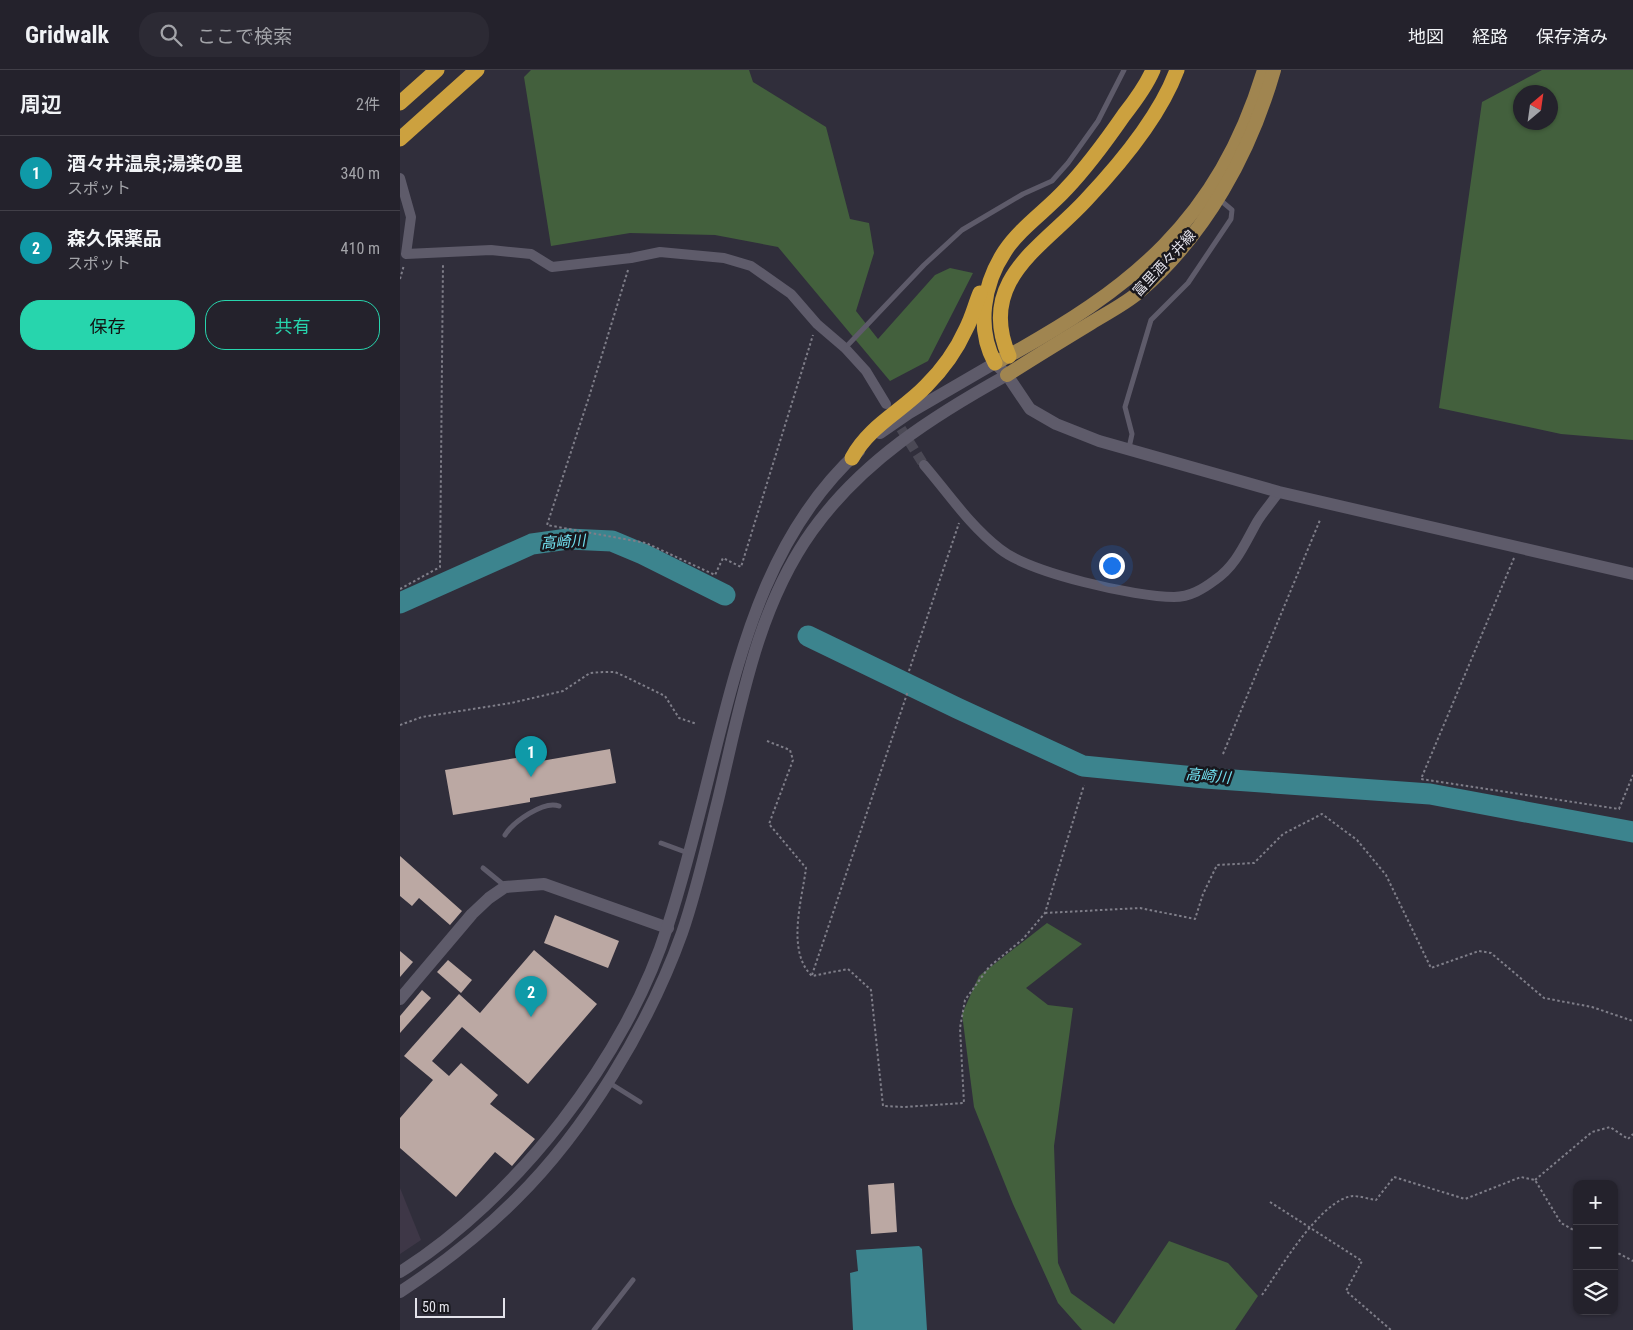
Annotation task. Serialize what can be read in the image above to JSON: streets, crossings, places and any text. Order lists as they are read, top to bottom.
{
  "streets": {
    "main road": ["富里酒々井線"]
  },
  "water": ["高崎川"],
  "scale_bar": "50 m",
  "north": "top right",
  "page": {
    "header": "Gridwalk",
    "search": "ここで検索",
    "nav": ["地図", "経路", "保存済み"],
    "heading": ["周辺", "2件"],
    "list": [
      {
        "mark": "1",
        "name": "酒々井温泉;湯楽の里",
        "note": "スポット",
        "value": "340 m"
      },
      {
        "mark": "2",
        "name": "森久保薬品",
        "note": "スポット",
        "value": "410 m"
      }
    ],
    "buttons": ["保存", "共有"],
    "pins": ["1", "2"],
    "map_buttons": ["+", "−"],
    "scale": "50 m"
  }
}
